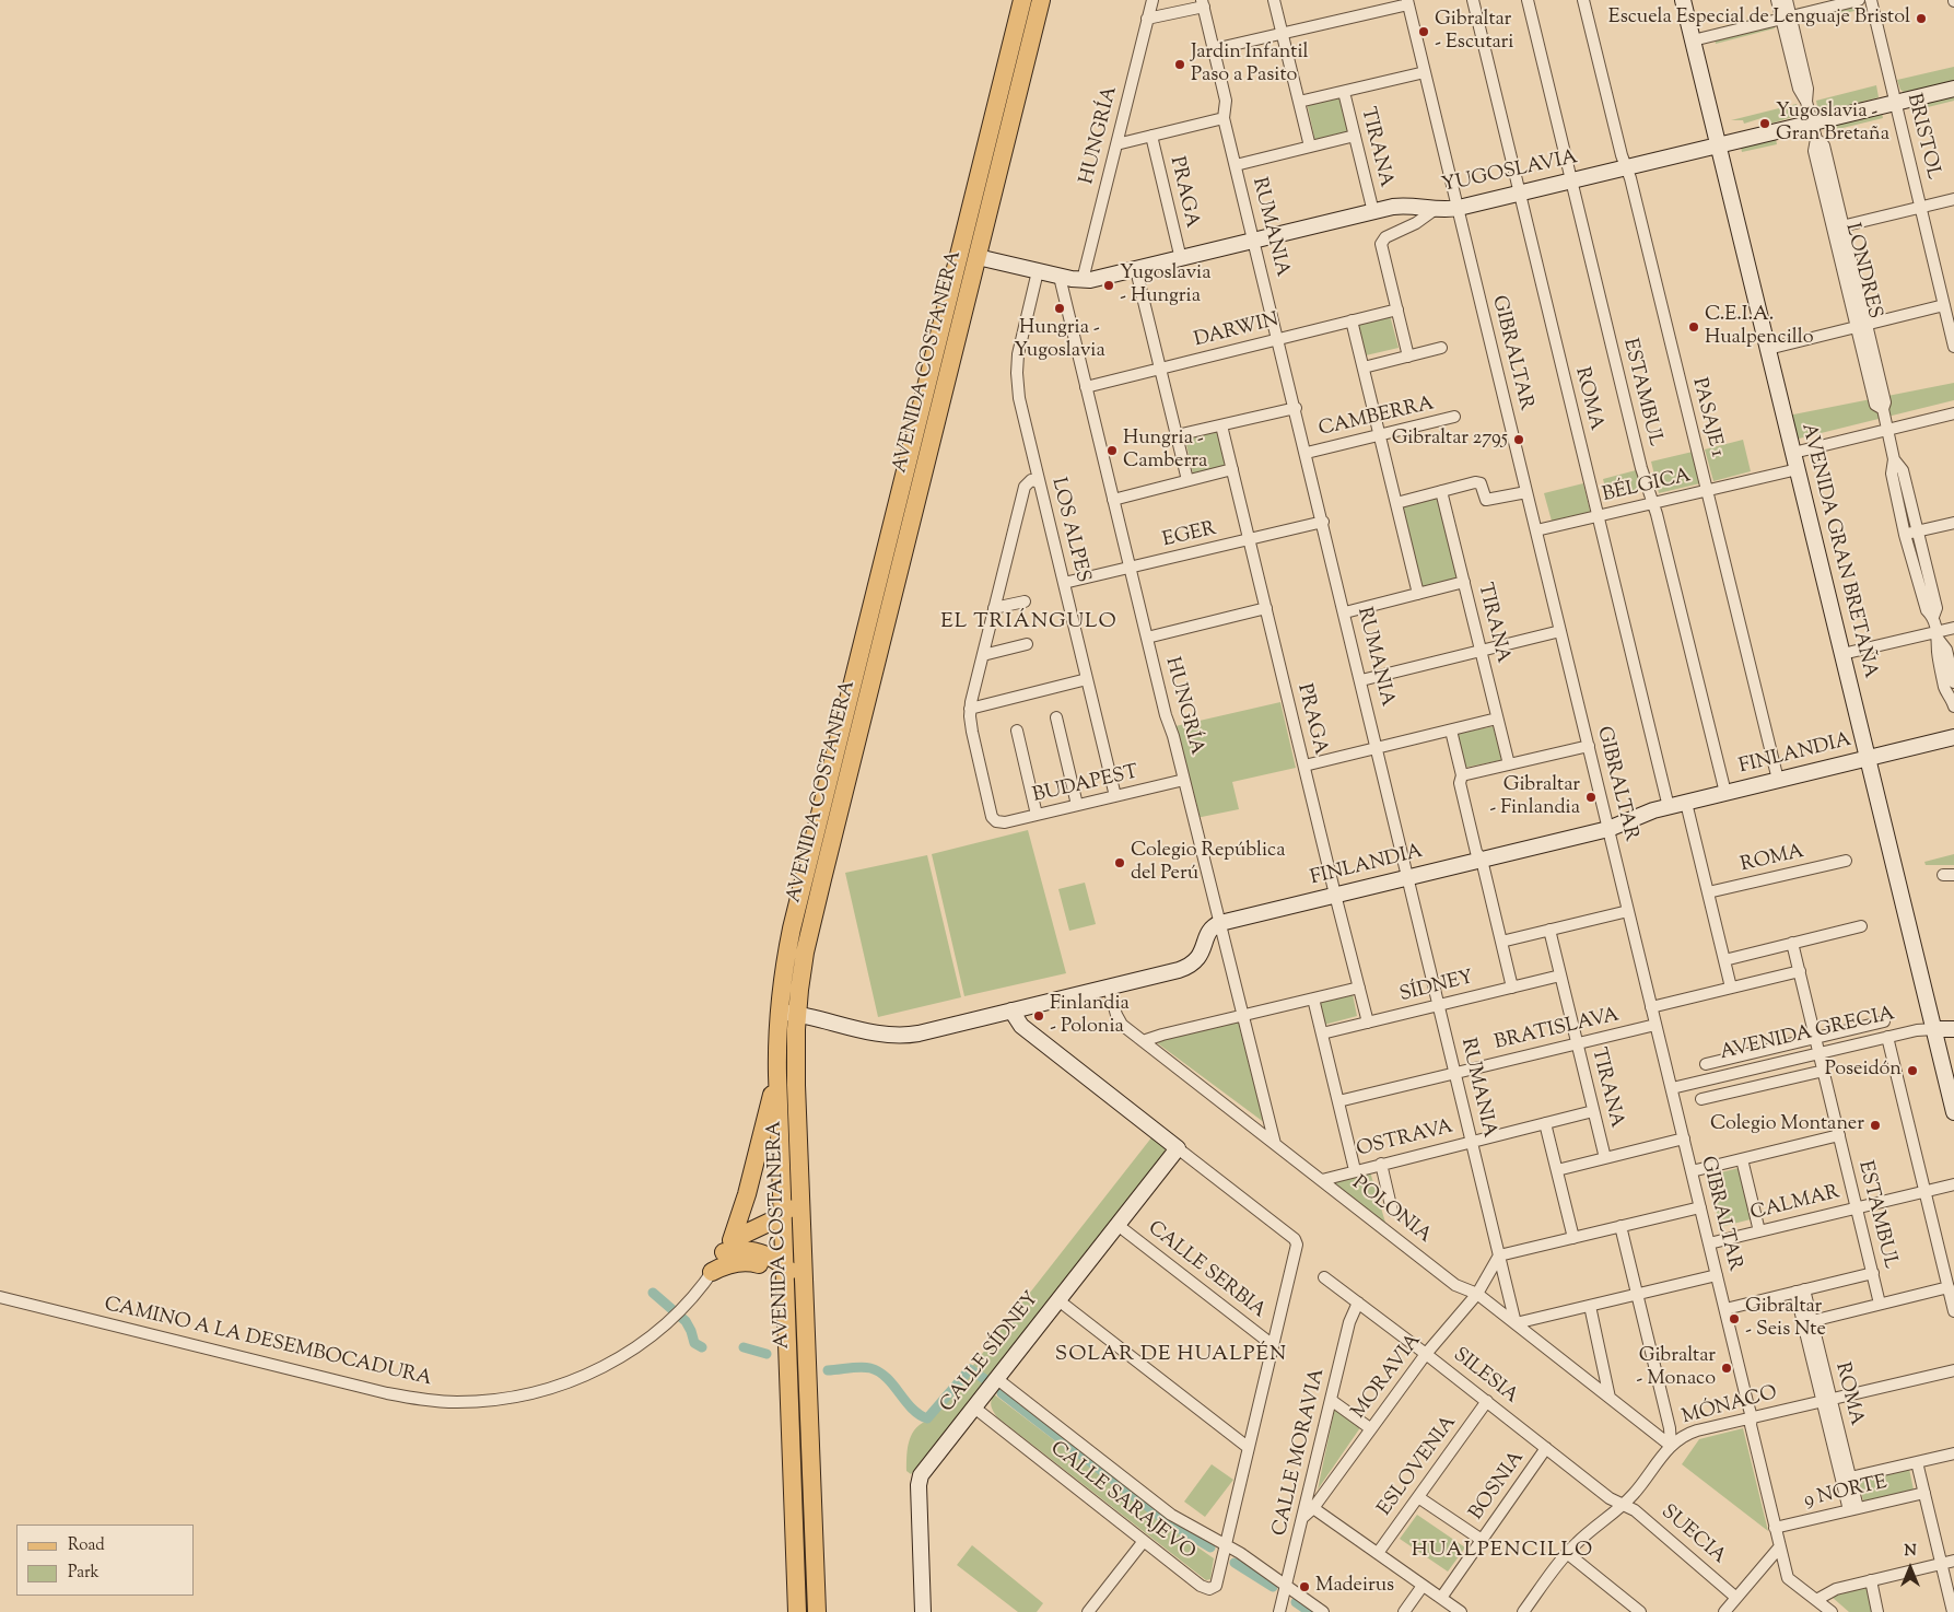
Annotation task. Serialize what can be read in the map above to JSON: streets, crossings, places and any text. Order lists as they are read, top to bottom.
{
  "streets": {
    "main road": ["AVENIDA COSTANERA"],
    "street": [
      "HUNGRÍA",
      "BRISTOL",
      "TIRANA",
      "YUGOSLAVIA",
      "PRAGA",
      "RUMANIA",
      "LONDRES",
      "DARWIN",
      "GIBRALTAR",
      "ESTAMBUL",
      "ROMA",
      "CAMBERRA",
      "PASAJE 1",
      "BÉLGICA",
      "LOS ALPES",
      "EGER",
      "AVENIDA GRAN BRETAÑA",
      "FINLANDIA",
      "BUDAPEST",
      "SÍDNEY",
      "BRATISLAVA",
      "AVENIDA GRECIA",
      "OSTRAVA",
      "CALMAR",
      "POLONIA",
      "CALLE SERBIA",
      "CAMINO A LA DESEMBOCADURA",
      "CALLE SÍDNEY",
      "MORAVIA",
      "SILESIA",
      "MÓNACO",
      "CALLE MORAVIA",
      "ESLOVENIA",
      "BOSNIA",
      "9 NORTE",
      "CALLE SARAJEVO",
      "SUECIA"
    ]
  },
  "crossings": [
    ["HUNGRÍA", "YUGOSLAVIA"],
    ["HUNGRÍA", "DARWIN"],
    ["HUNGRÍA", "EGER"],
    ["HUNGRÍA", "FINLANDIA"],
    ["HUNGRÍA", "BUDAPEST"],
    ["HUNGRÍA", "POLONIA"],
    ["BRISTOL", "YUGOSLAVIA"],
    ["TIRANA", "YUGOSLAVIA"],
    ["TIRANA", "SÍDNEY"],
    ["TIRANA", "BRATISLAVA"],
    ["TIRANA", "OSTRAVA"],
    ["YUGOSLAVIA", "PRAGA"],
    ["YUGOSLAVIA", "RUMANIA"],
    ["YUGOSLAVIA", "LONDRES"],
    ["YUGOSLAVIA", "GIBRALTAR"],
    ["YUGOSLAVIA", "AVENIDA COSTANERA"],
    ["YUGOSLAVIA", "ESTAMBUL"],
    ["YUGOSLAVIA", "ROMA"],
    ["YUGOSLAVIA", "PASAJE 1"],
    ["YUGOSLAVIA", "LOS ALPES"],
    ["YUGOSLAVIA", "AVENIDA GRAN BRETAÑA"],
    ["PRAGA", "CAMBERRA"],
    ["PRAGA", "EGER"],
    ["PRAGA", "FINLANDIA"],
    ["PRAGA", "SÍDNEY"],
    ["RUMANIA", "DARWIN"],
    ["RUMANIA", "CAMBERRA"],
    ["RUMANIA", "EGER"],
    ["RUMANIA", "FINLANDIA"],
    ["RUMANIA", "SÍDNEY"],
    ["RUMANIA", "BRATISLAVA"],
    ["RUMANIA", "OSTRAVA"],
    ["RUMANIA", "POLONIA"],
    ["RUMANIA", "MORAVIA"],
    ["GIBRALTAR", "BÉLGICA"],
    ["GIBRALTAR", "FINLANDIA"],
    ["GIBRALTAR", "BRATISLAVA"],
    ["GIBRALTAR", "AVENIDA GRECIA"],
    ["GIBRALTAR", "CALMAR"],
    ["GIBRALTAR", "MÓNACO"],
    ["GIBRALTAR", "9 NORTE"],
    ["ESTAMBUL", "BÉLGICA"],
    ["ESTAMBUL", "FINLANDIA"],
    ["ESTAMBUL", "AVENIDA GRECIA"],
    ["ESTAMBUL", "CALMAR"],
    ["ROMA", "BÉLGICA"],
    ["ROMA", "FINLANDIA"],
    ["ROMA", "MÓNACO"],
    ["ROMA", "9 NORTE"],
    ["PASAJE 1", "BÉLGICA"],
    ["PASAJE 1", "FINLANDIA"],
    ["BÉLGICA", "AVENIDA GRAN BRETAÑA"],
    ["LOS ALPES", "EGER"],
    ["LOS ALPES", "BUDAPEST"],
    ["AVENIDA GRAN BRETAÑA", "FINLANDIA"],
    ["AVENIDA GRAN BRETAÑA", "AVENIDA GRECIA"],
    ["OSTRAVA", "POLONIA"],
    ["POLONIA", "MORAVIA"],
    ["POLONIA", "MÓNACO"],
    ["CALLE SERBIA", "CALLE SÍDNEY"],
    ["CALLE SÍDNEY", "CALLE SARAJEVO"],
    ["MORAVIA", "SILESIA"],
    ["MORAVIA", "CALLE MORAVIA"],
    ["SILESIA", "MÓNACO"],
    ["SILESIA", "CALLE MORAVIA"],
    ["SILESIA", "ESLOVENIA"],
    ["SILESIA", "BOSNIA"],
    ["SILESIA", "SUECIA"],
    ["MÓNACO", "SUECIA"],
    ["CALLE MORAVIA", "CALLE SARAJEVO"]
  ],
  "districts": ["EL TRIÁNGULO", "SOLAR DE HUALPÉN", "HUALPENCILLO"],
  "places": [
    "Escuela Especial de Lenguaje Bristol",
    "Gibraltar - Escutari",
    "Jardin Infantil Paso a Pasito",
    "Yugoslavia - Gran Bretaña",
    "Yugoslavia - Hungria",
    "Hungria - Yugoslavia",
    "C.E.I.A. Hualpencillo",
    "Gibraltar 2795",
    "Hungria - Camberra",
    "Gibraltar - Finlandia",
    "Colegio República del Perú",
    "Finlandia - Polonia",
    "Poseidón",
    "Colegio Montaner",
    "Gibraltar - Seis Nte",
    "Gibraltar - Monaco",
    "Madeirus"
  ],
  "legend": ["Road", "Park"],
  "north": "top"
}
